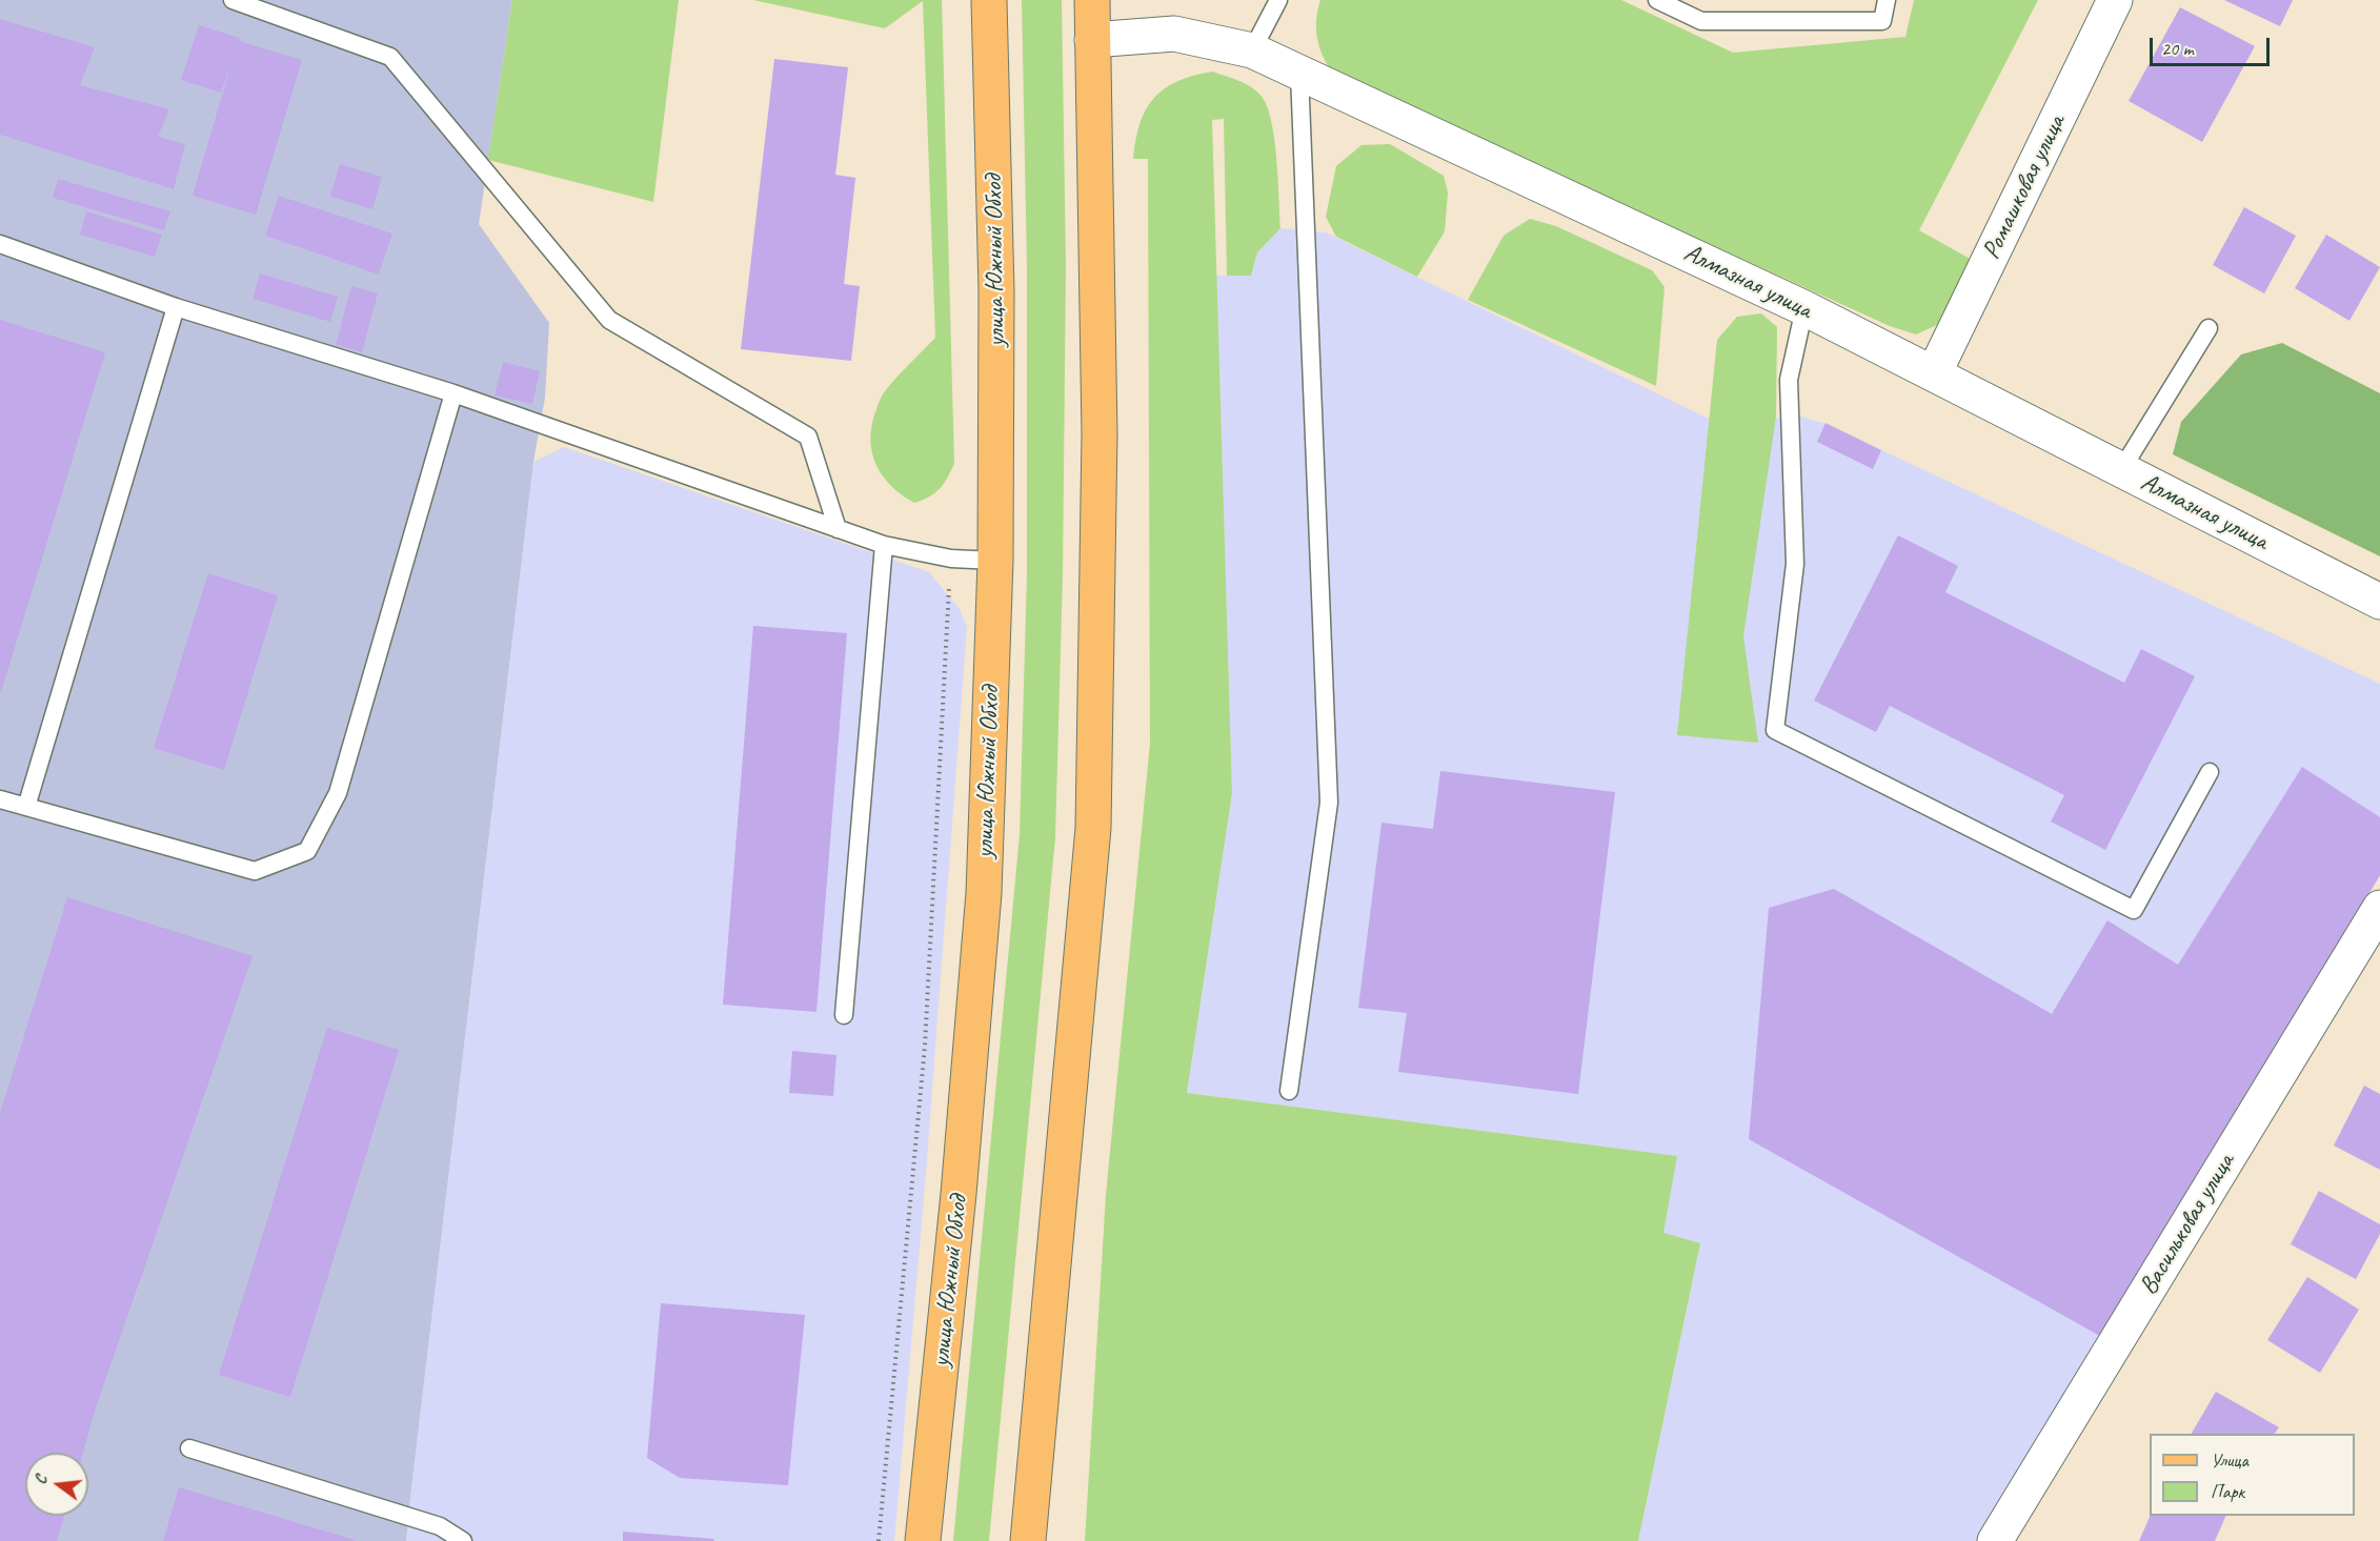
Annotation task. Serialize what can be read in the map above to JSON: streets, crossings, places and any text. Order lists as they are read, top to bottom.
{
  "streets": {
    "main road": ["улица Южный Обход"],
    "street": ["Ромашковая улица", "Алмазная улица", "Васильковая улица"]
  },
  "crossings": [
    ["Ромашковая улица", "Алмазная улица"]
  ],
  "legend": ["Улица", "Парк"],
  "scale_bar": "20 m",
  "north": "left"
}
